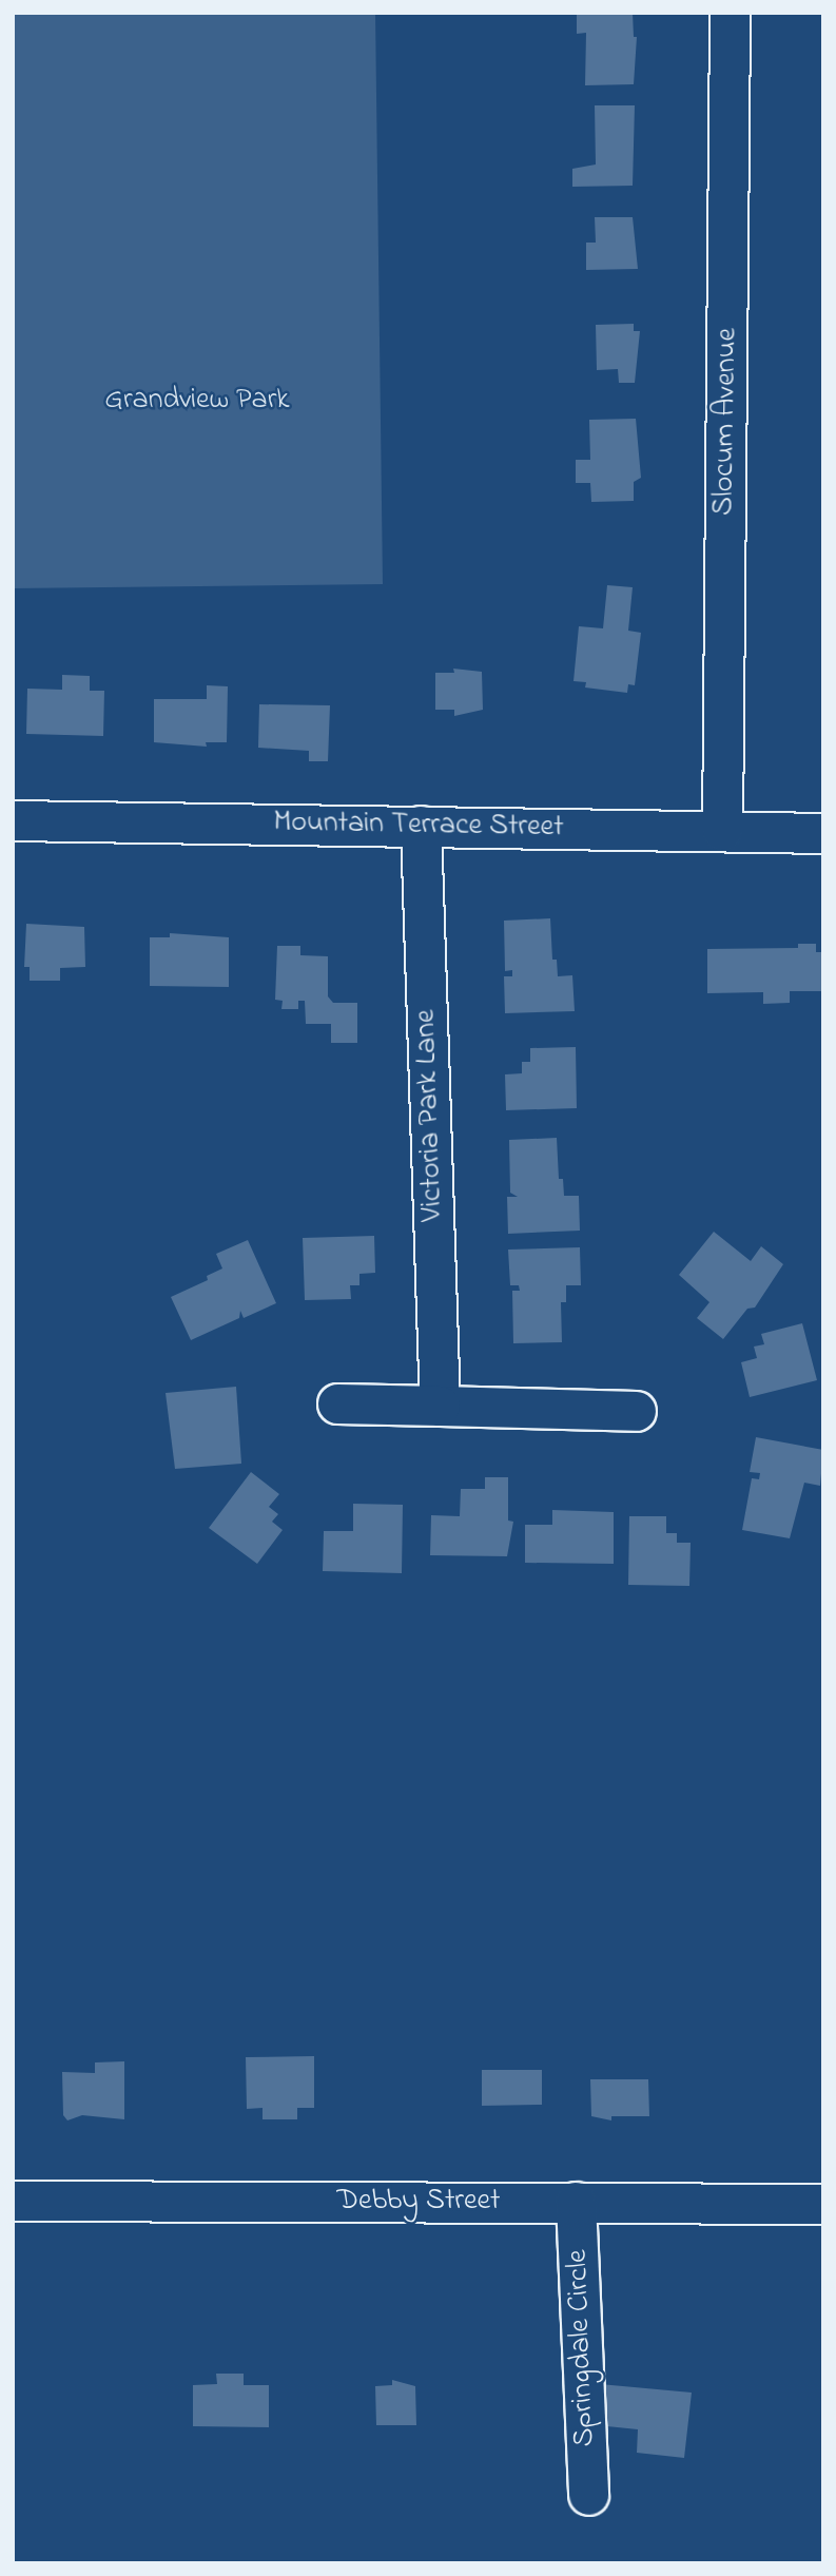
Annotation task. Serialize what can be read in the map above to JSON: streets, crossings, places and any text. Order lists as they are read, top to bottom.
{
  "streets": {
    "street": [
      "Slocum Avenue",
      "Mountain Terrace Street",
      "Victoria Park Lane",
      "Debby Street",
      "Springdale Circle"
    ]
  },
  "crossings": [
    ["Slocum Avenue", "Mountain Terrace Street"],
    ["Mountain Terrace Street", "Victoria Park Lane"],
    ["Debby Street", "Springdale Circle"]
  ],
  "parks": ["Grandview Park"]
}
